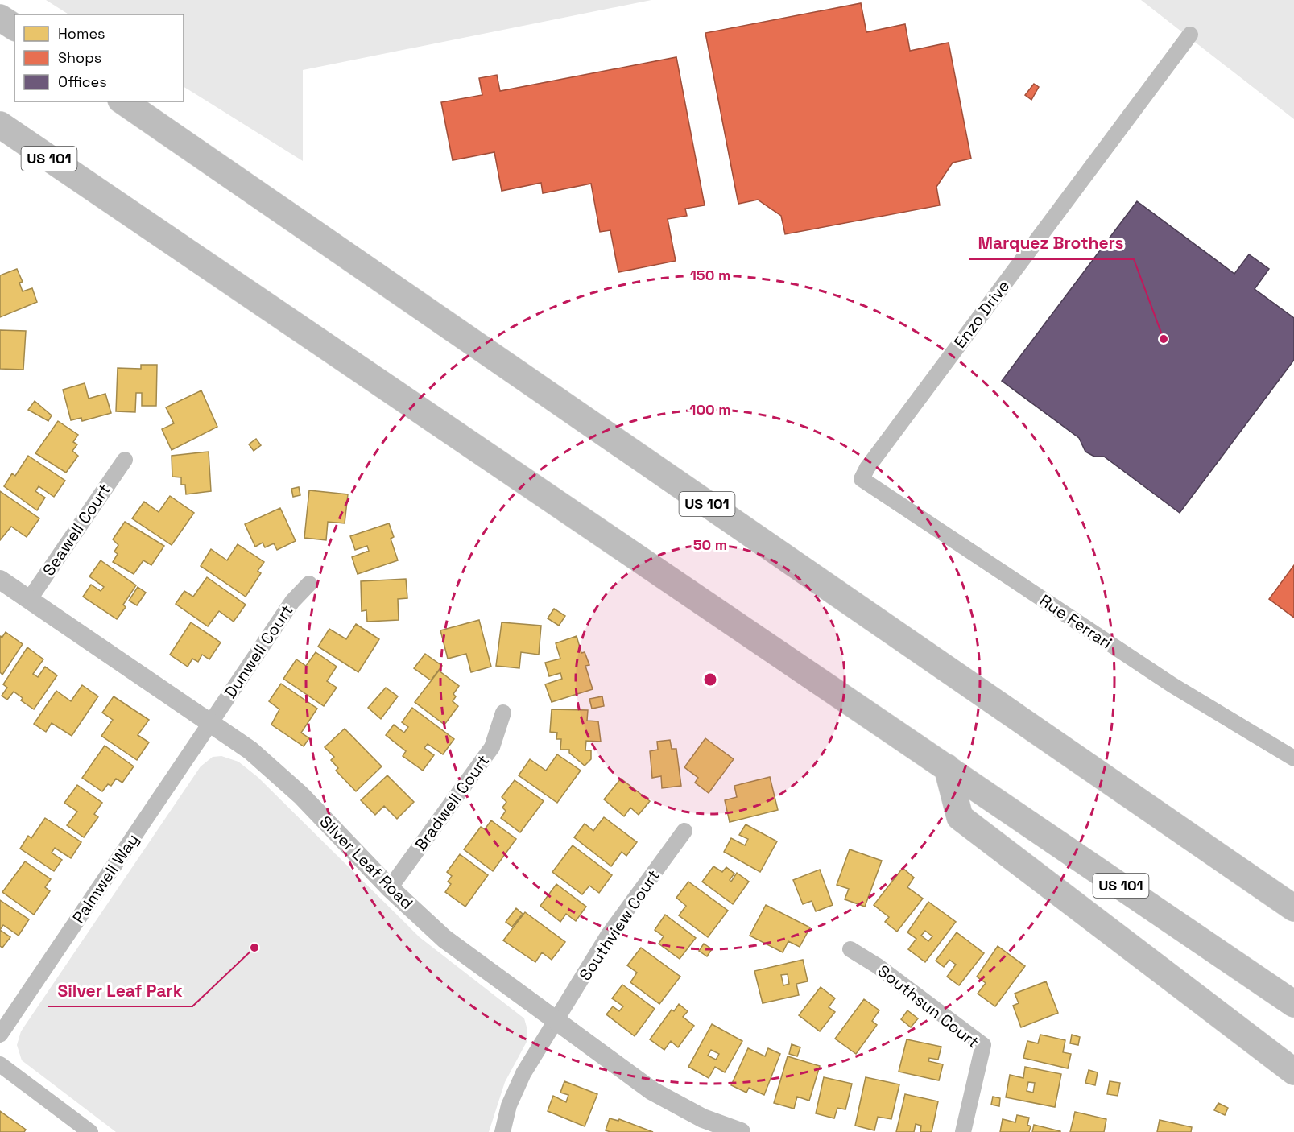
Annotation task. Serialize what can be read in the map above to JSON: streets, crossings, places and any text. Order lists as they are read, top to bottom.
{
  "streets": {
    "highway": ["US 101"],
    "street": [
      "Enzo Drive",
      "Seawell Court",
      "Rue Ferrari",
      "Dunwell Court",
      "Bradwell Court",
      "Silver Leaf Road",
      "Palmwell Way",
      "Southview Court",
      "Southsun Court"
    ]
  },
  "crossings": [
    ["Enzo Drive", "Rue Ferrari"],
    ["Seawell Court", "Silver Leaf Road"],
    ["Dunwell Court", "Silver Leaf Road"],
    ["Dunwell Court", "Palmwell Way"],
    ["Bradwell Court", "Silver Leaf Road"],
    ["Silver Leaf Road", "Palmwell Way"],
    ["Silver Leaf Road", "Southview Court"]
  ],
  "places": ["Marquez Brothers", "Silver Leaf Park"],
  "legend": ["Homes", "Shops", "Offices"],
  "rings": ["150 m", "100 m", "50 m"]
}
